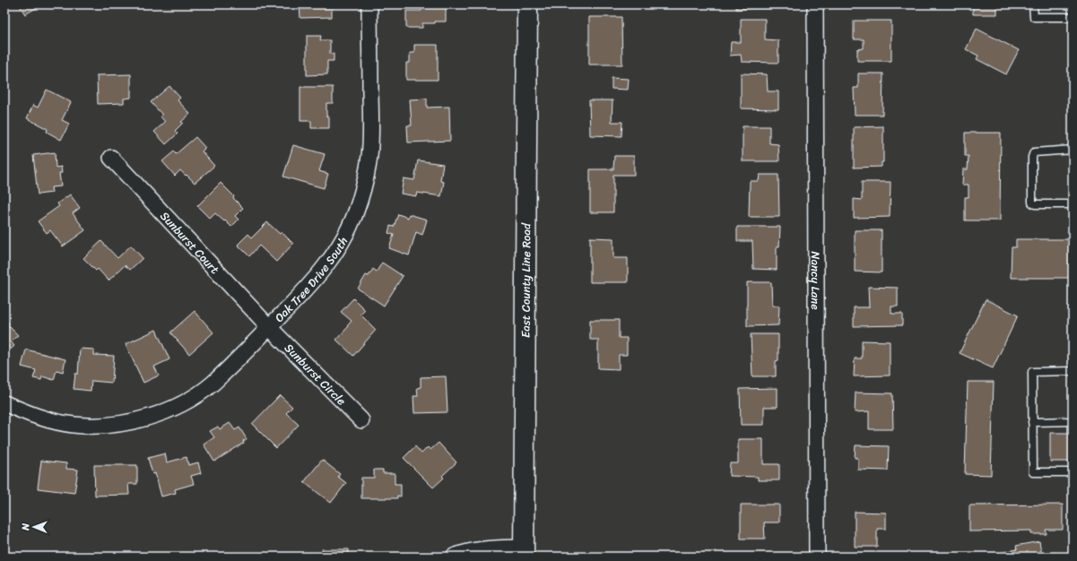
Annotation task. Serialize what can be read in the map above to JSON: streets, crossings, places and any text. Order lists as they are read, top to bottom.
{
  "streets": {
    "main road": ["East County Line Road"],
    "street": [
      "Sunburst Court",
      "Oak Tree Drive South",
      "Nancy Lane",
      "Sunburst Circle"
    ]
  },
  "crossings": [
    ["Sunburst Court", "Oak Tree Drive South"],
    ["Sunburst Court", "Sunburst Circle"],
    ["Oak Tree Drive South", "Sunburst Circle"]
  ],
  "north": "left"
}
